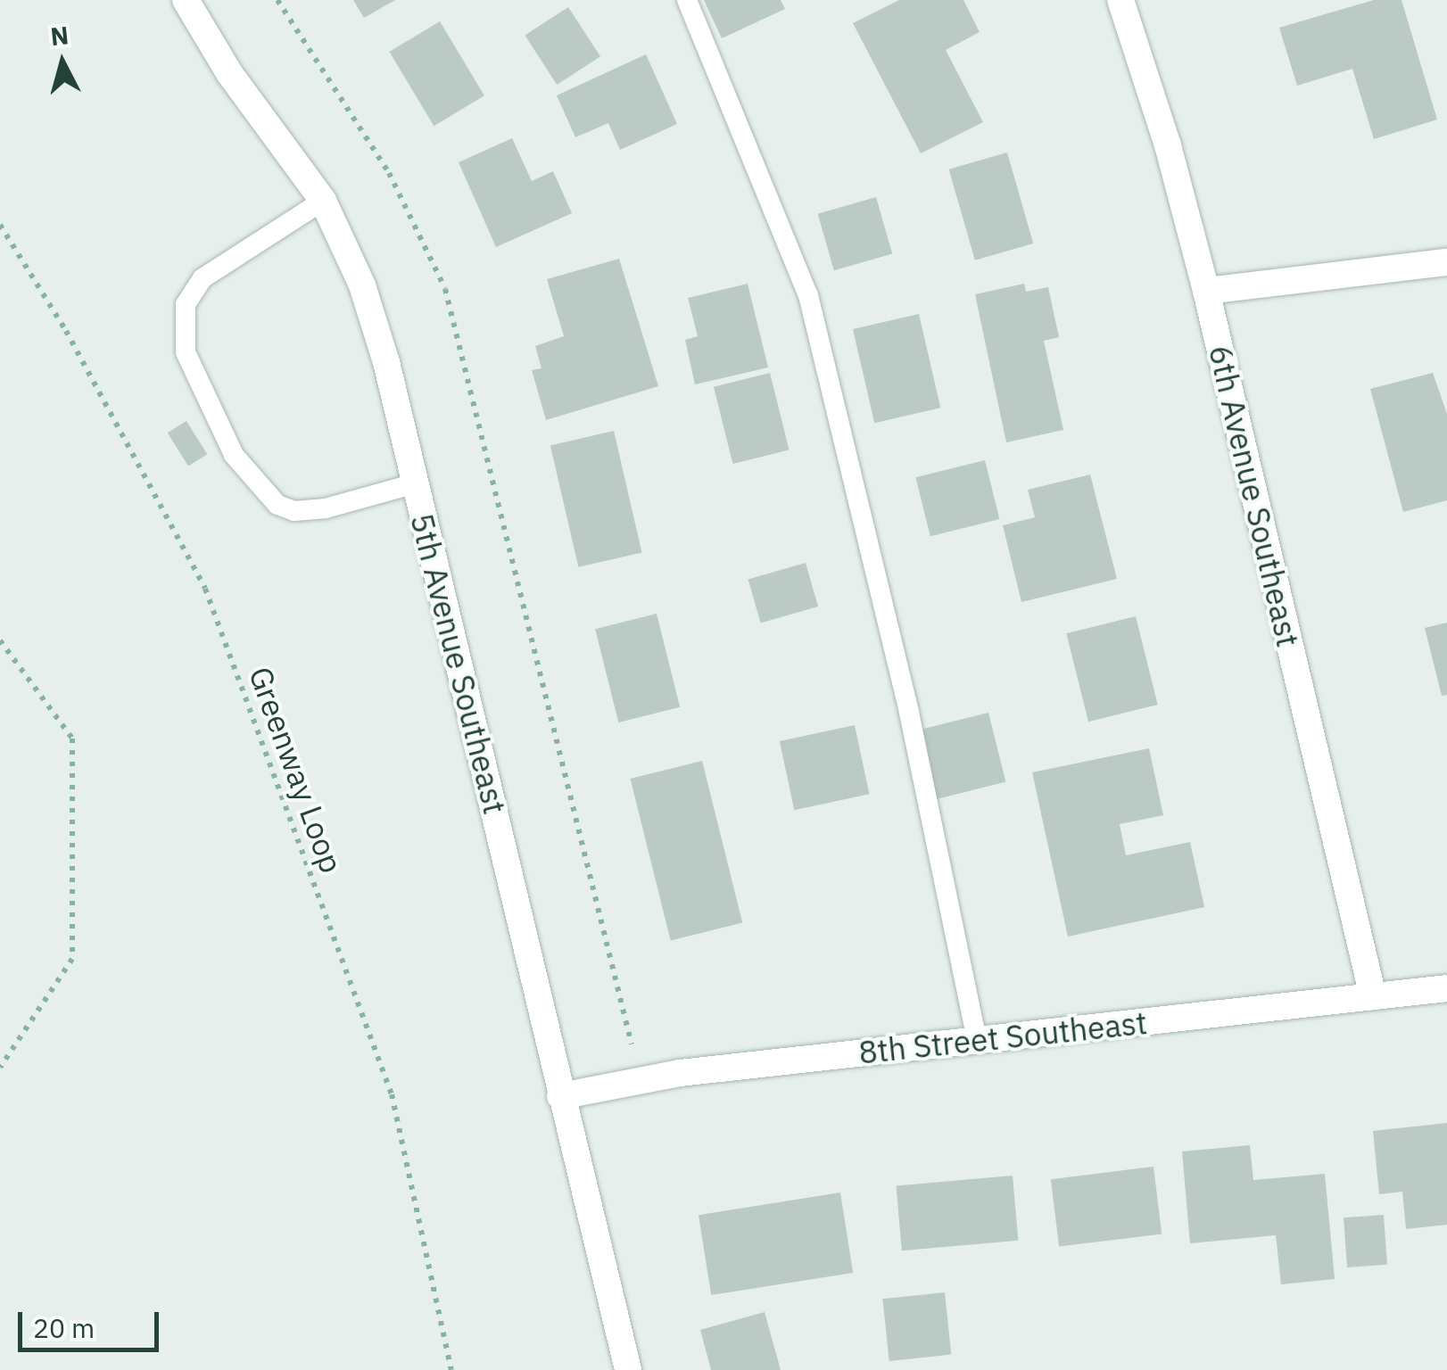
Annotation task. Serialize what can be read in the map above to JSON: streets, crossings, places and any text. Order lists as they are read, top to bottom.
{
  "streets": {
    "street": ["6th Avenue Southeast", "5th Avenue Southeast", "8th Street Southeast"],
    "path": ["Greenway Loop"]
  },
  "crossings": [
    ["6th Avenue Southeast", "8th Street Southeast"],
    ["5th Avenue Southeast", "8th Street Southeast"]
  ],
  "scale_bar": "20 m",
  "north": "top"
}
